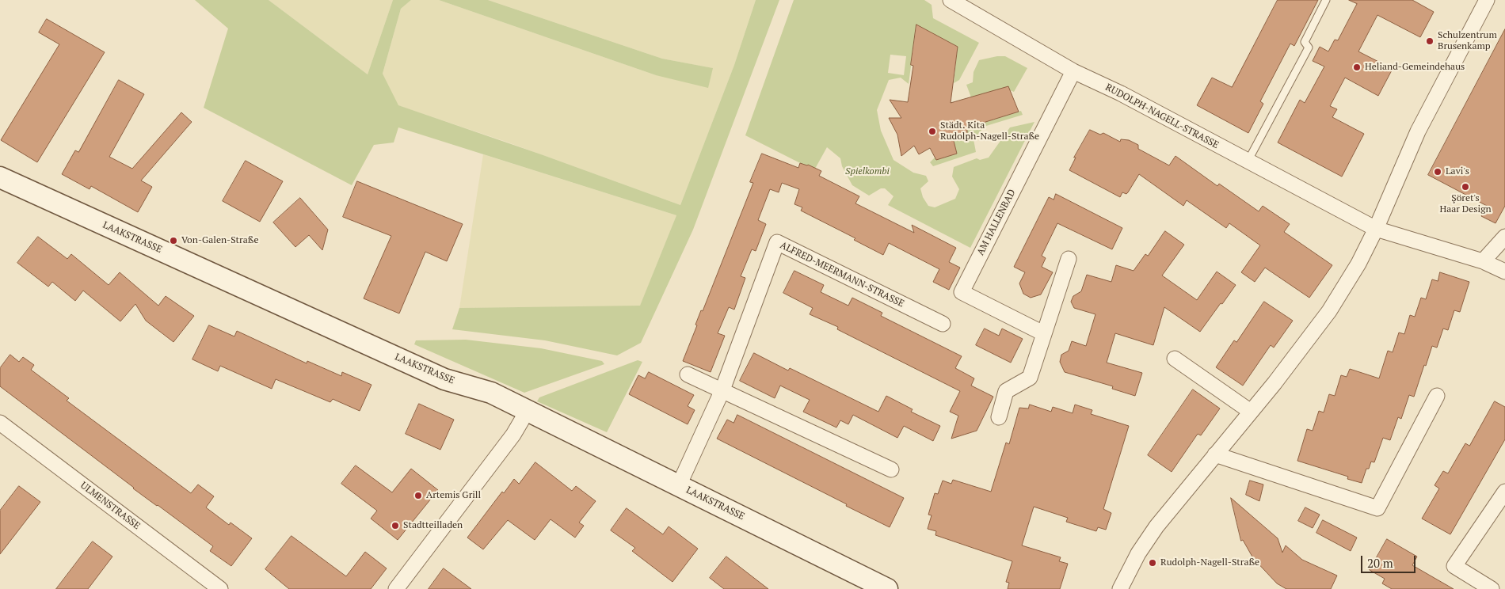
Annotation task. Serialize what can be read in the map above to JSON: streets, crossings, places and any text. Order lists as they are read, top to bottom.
{
  "streets": {
    "street": [
      "RUDOLPH-NAGELL-STRASSE",
      "AM HALLENBAD",
      "LAAKSTRASSE",
      "ALFRED-MEERMANN-STRASSE",
      "ULMENSTRASSE"
    ]
  },
  "crossings": [
    ["RUDOLPH-NAGELL-STRASSE", "AM HALLENBAD"],
    ["LAAKSTRASSE", "ALFRED-MEERMANN-STRASSE"]
  ],
  "parks": ["Spielkombi"],
  "places": [
    "Schulzentrum Brusenkamp",
    "Heliand-Gemeindehaus",
    "Städt. Kita Rudolph-Nagell-Straße",
    "Lavi's",
    "Şöret's Haar Design",
    "Von-Galen-Straße",
    "Artemis Grill",
    "Stadtteilladen",
    "Rudolph-Nagell-Straße"
  ],
  "scale_bar": "20 m"
}
